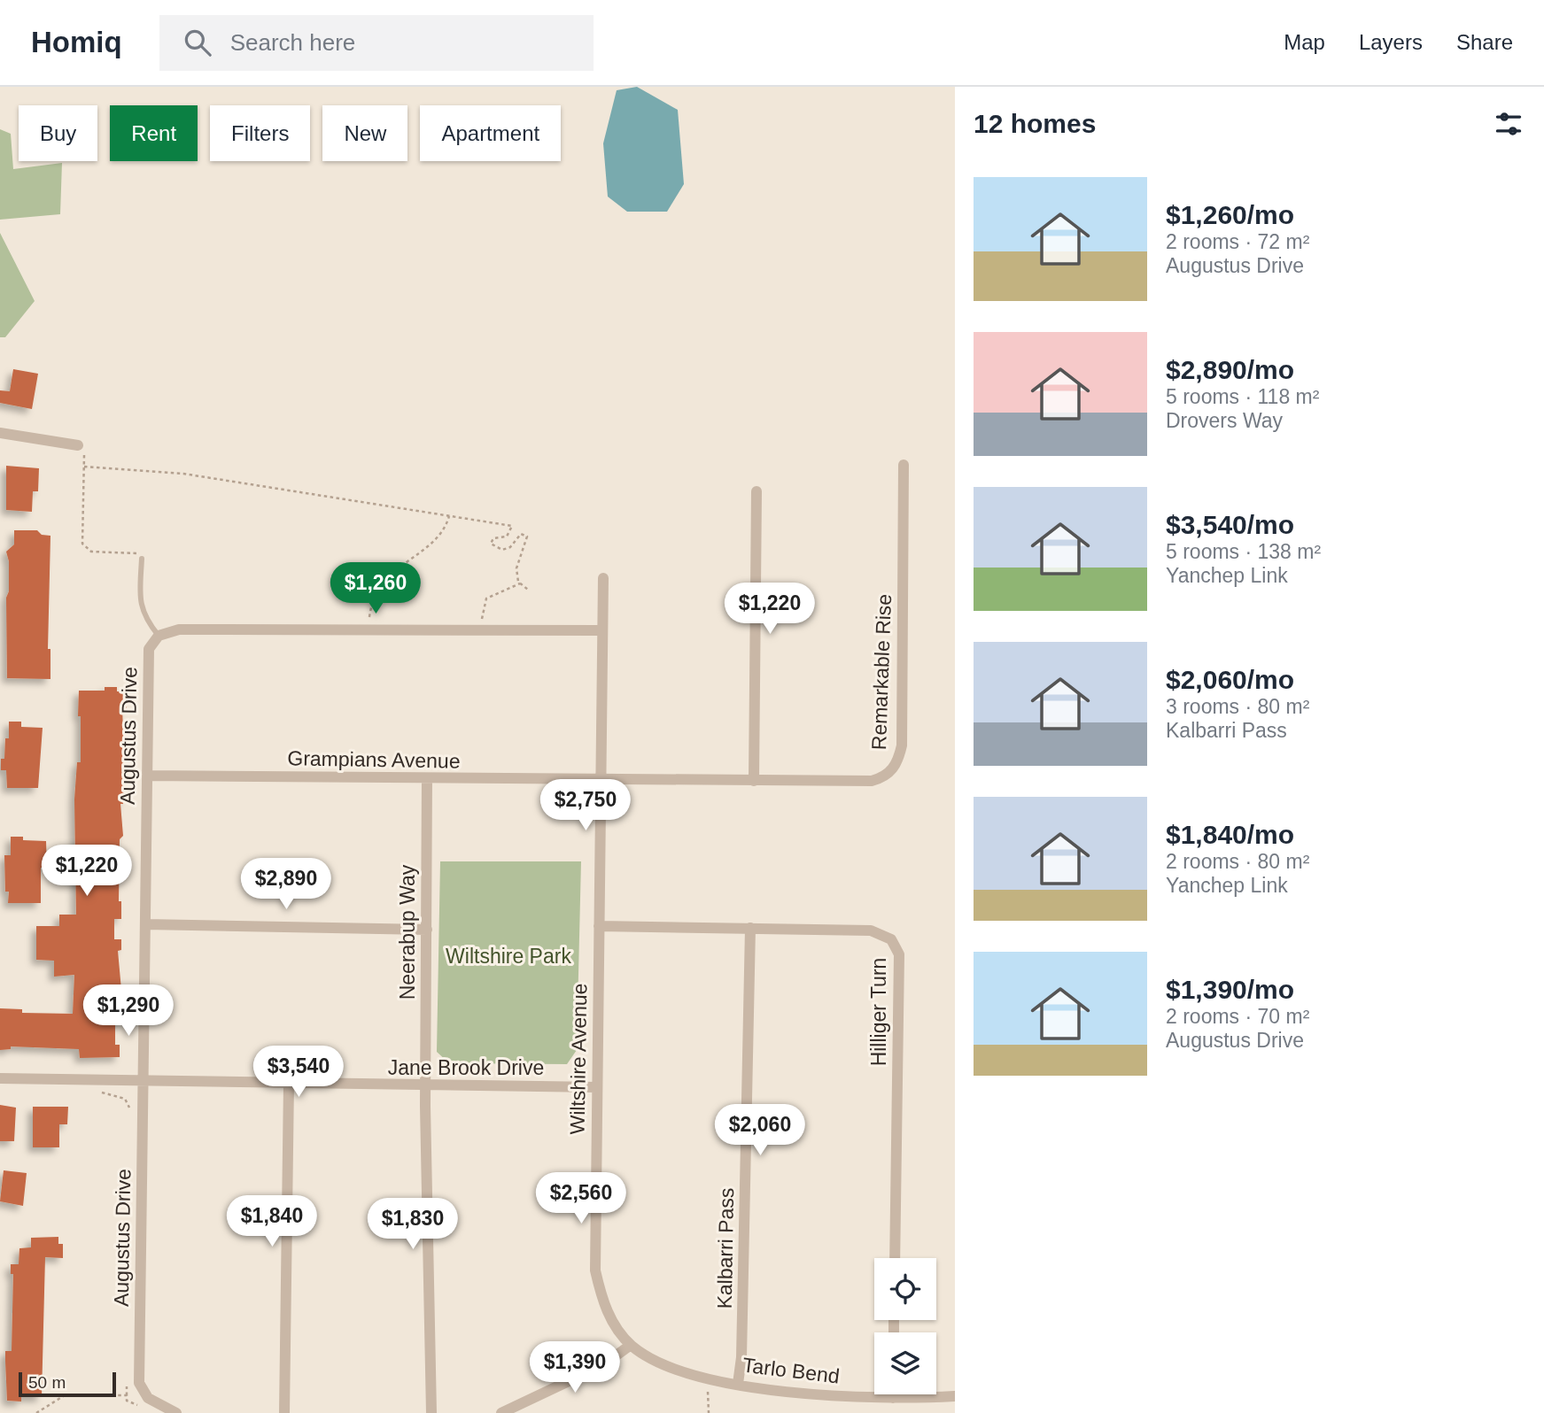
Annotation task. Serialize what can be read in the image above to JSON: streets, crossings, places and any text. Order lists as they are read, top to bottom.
{
  "streets": {
    "street": [
      "Remarkable Rise",
      "Augustus Drive",
      "Grampians Avenue",
      "Neerabup Way",
      "Hilliger Turn",
      "Wiltshire Avenue",
      "Jane Brook Drive",
      "Kalbarri Pass",
      "Tarlo Bend"
    ]
  },
  "crossings": [
    ["Remarkable Rise", "Grampians Avenue"],
    ["Remarkable Rise", "Wiltshire Avenue"],
    ["Augustus Drive", "Grampians Avenue"],
    ["Augustus Drive", "Jane Brook Drive"],
    ["Grampians Avenue", "Neerabup Way"],
    ["Grampians Avenue", "Wiltshire Avenue"],
    ["Neerabup Way", "Jane Brook Drive"],
    ["Hilliger Turn", "Wiltshire Avenue"],
    ["Hilliger Turn", "Kalbarri Pass"],
    ["Wiltshire Avenue", "Jane Brook Drive"],
    ["Wiltshire Avenue", "Tarlo Bend"],
    ["Kalbarri Pass", "Tarlo Bend"]
  ],
  "parks": ["Wiltshire Park"],
  "scale_bar": "50 m",
  "page": {
    "header": "Homiq",
    "search": "Search here",
    "nav": ["Map", "Layers", "Share"],
    "heading": "12 homes",
    "chip": [
      "Buy",
      "Rent",
      "Filters",
      "New",
      "Apartment"
    ],
    "list": [
      {
        "name": "$1,260/mo",
        "note": "2 rooms · 72 m² · Augustus Drive"
      },
      {
        "name": "$2,890/mo",
        "note": "5 rooms · 118 m² · Drovers Way"
      },
      {
        "name": "$3,540/mo",
        "note": "5 rooms · 138 m² · Yanchep Link"
      },
      {
        "name": "$2,060/mo",
        "note": "3 rooms · 80 m² · Kalbarri Pass"
      },
      {
        "name": "$1,840/mo",
        "note": "2 rooms · 80 m² · Yanchep Link"
      },
      {
        "name": "$1,390/mo",
        "note": "2 rooms · 70 m² · Augustus Drive"
      }
    ],
    "price": [
      "$1,260",
      "$1,220",
      "$2,750",
      "$1,220",
      "$2,890",
      "$1,290",
      "$3,540",
      "$2,060",
      "$2,560",
      "$1,840",
      "$1,830",
      "$1,390"
    ],
    "scale": "50 m"
  }
}
